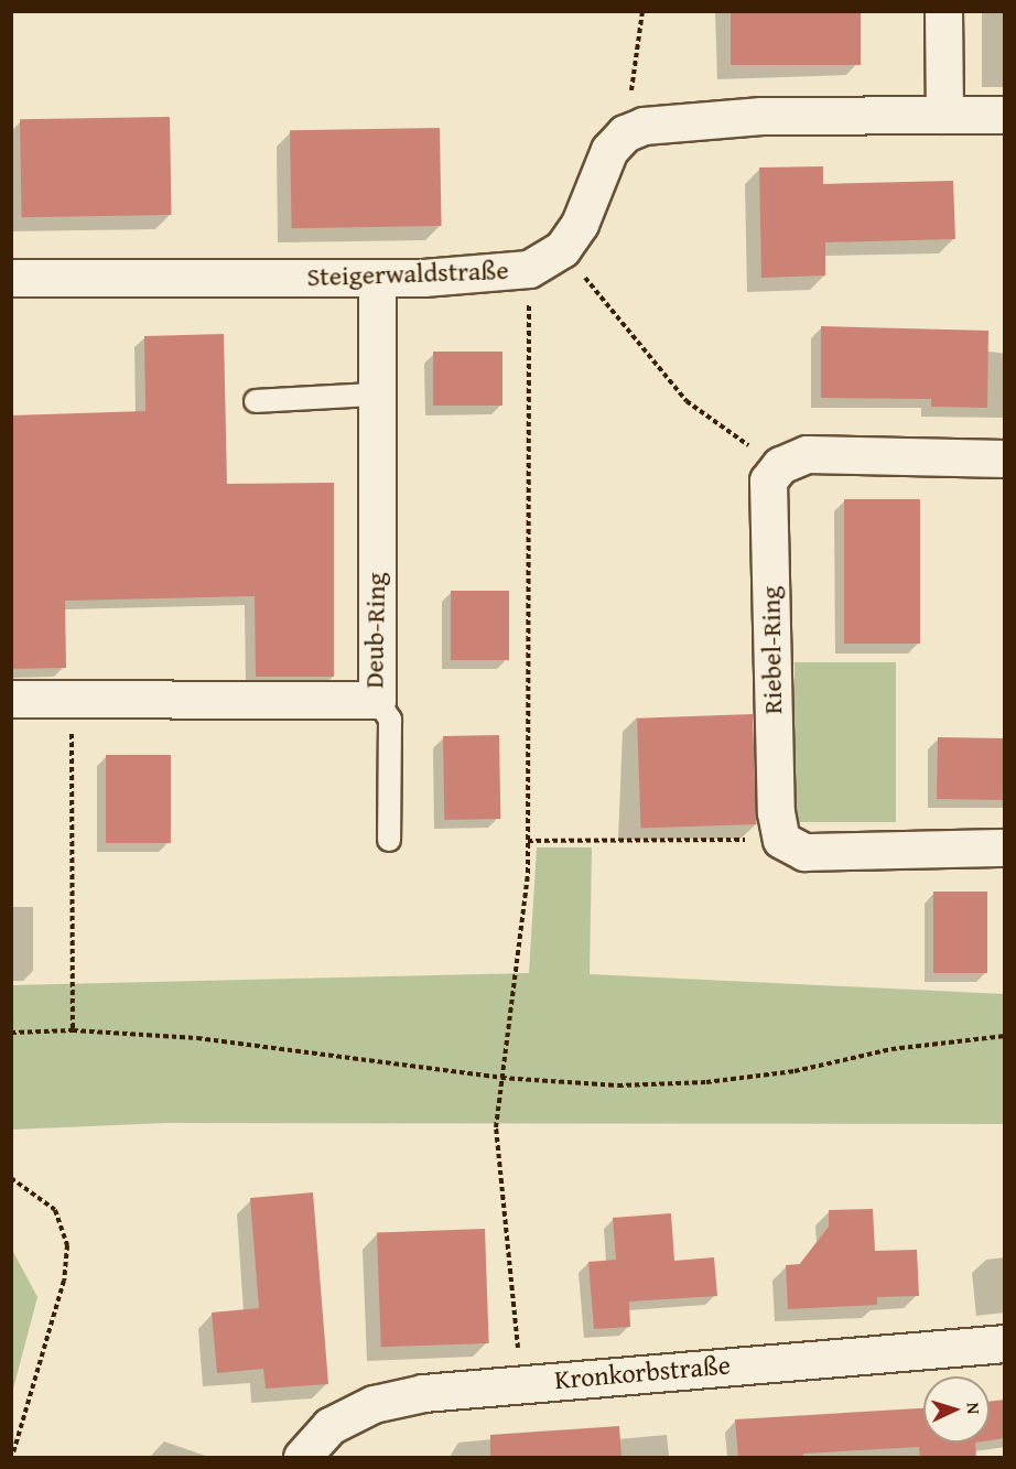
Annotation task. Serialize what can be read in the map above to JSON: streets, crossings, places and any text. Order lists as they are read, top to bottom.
{
  "streets": {
    "street": [
      "Steigerwaldstraße",
      "Deub-Ring",
      "Riebel-Ring",
      "Kronkorbstraße"
    ]
  },
  "crossings": [
    ["Steigerwaldstraße", "Deub-Ring"]
  ],
  "north": "right"
}
